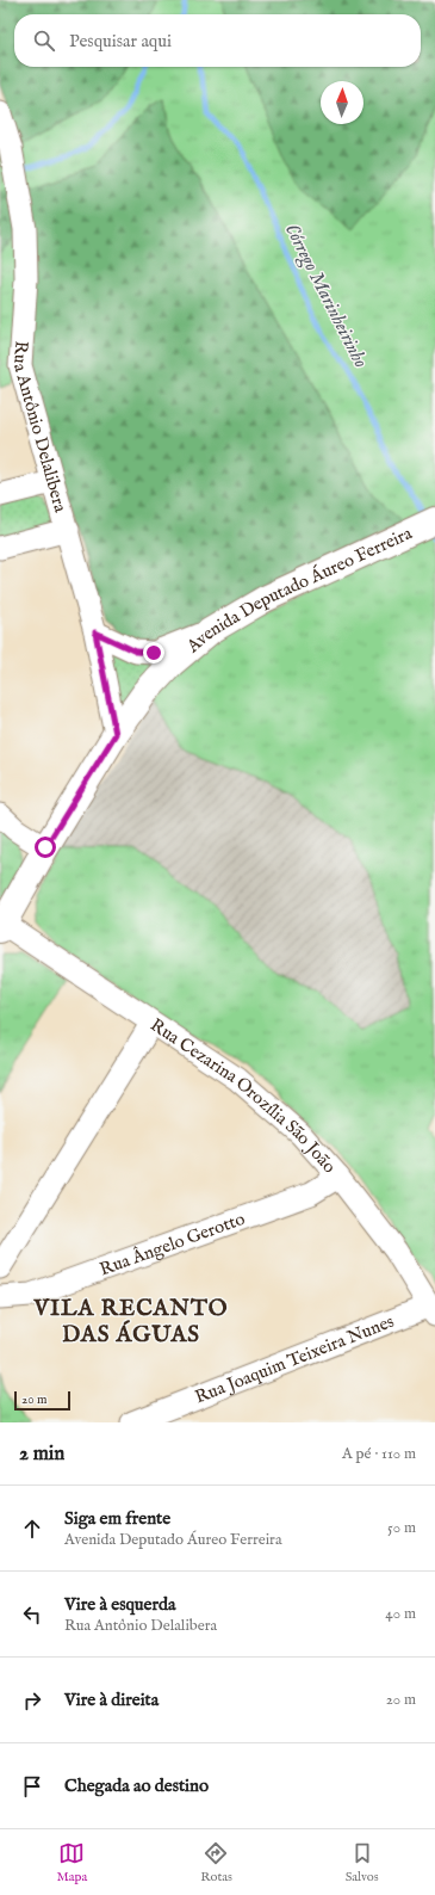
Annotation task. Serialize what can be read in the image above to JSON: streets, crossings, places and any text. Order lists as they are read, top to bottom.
{
  "streets": {
    "main road": ["Avenida Deputado Áureo Ferreira"],
    "street": [
      "Rua Antônio Delalibera",
      "Rua Cezarina Orozília São João",
      "Rua Ângelo Gerotto",
      "Rua Joaquim Teixeira Nunes"
    ]
  },
  "crossings": [
    ["Rua Antônio Delalibera", "Avenida Deputado Áureo Ferreira"],
    ["Avenida Deputado Áureo Ferreira", "Rua Cezarina Orozília São João"],
    ["Rua Cezarina Orozília São João", "Rua Ângelo Gerotto"],
    ["Rua Cezarina Orozília São João", "Rua Joaquim Teixeira Nunes"]
  ],
  "districts": ["VILA RECANTO DAS ÁGUAS"],
  "water": ["Córrego Marinheirinho"],
  "scale_bar": "20 m",
  "north": "top",
  "page": {
    "search": "Pesquisar aqui",
    "scale": "20 m",
    "heading": ["2 min", "A pé · 110 m"],
    "list": [
      ["Siga em frente", "Avenida Deputado Áureo Ferreira", "50 m"],
      ["Vire à esquerda", "Rua Antônio Delalibera", "40 m"],
      ["Vire à direita", "20 m"],
      "Chegada ao destino"
    ],
    "nav": ["Mapa", "Rotas", "Salvos"]
  }
}
